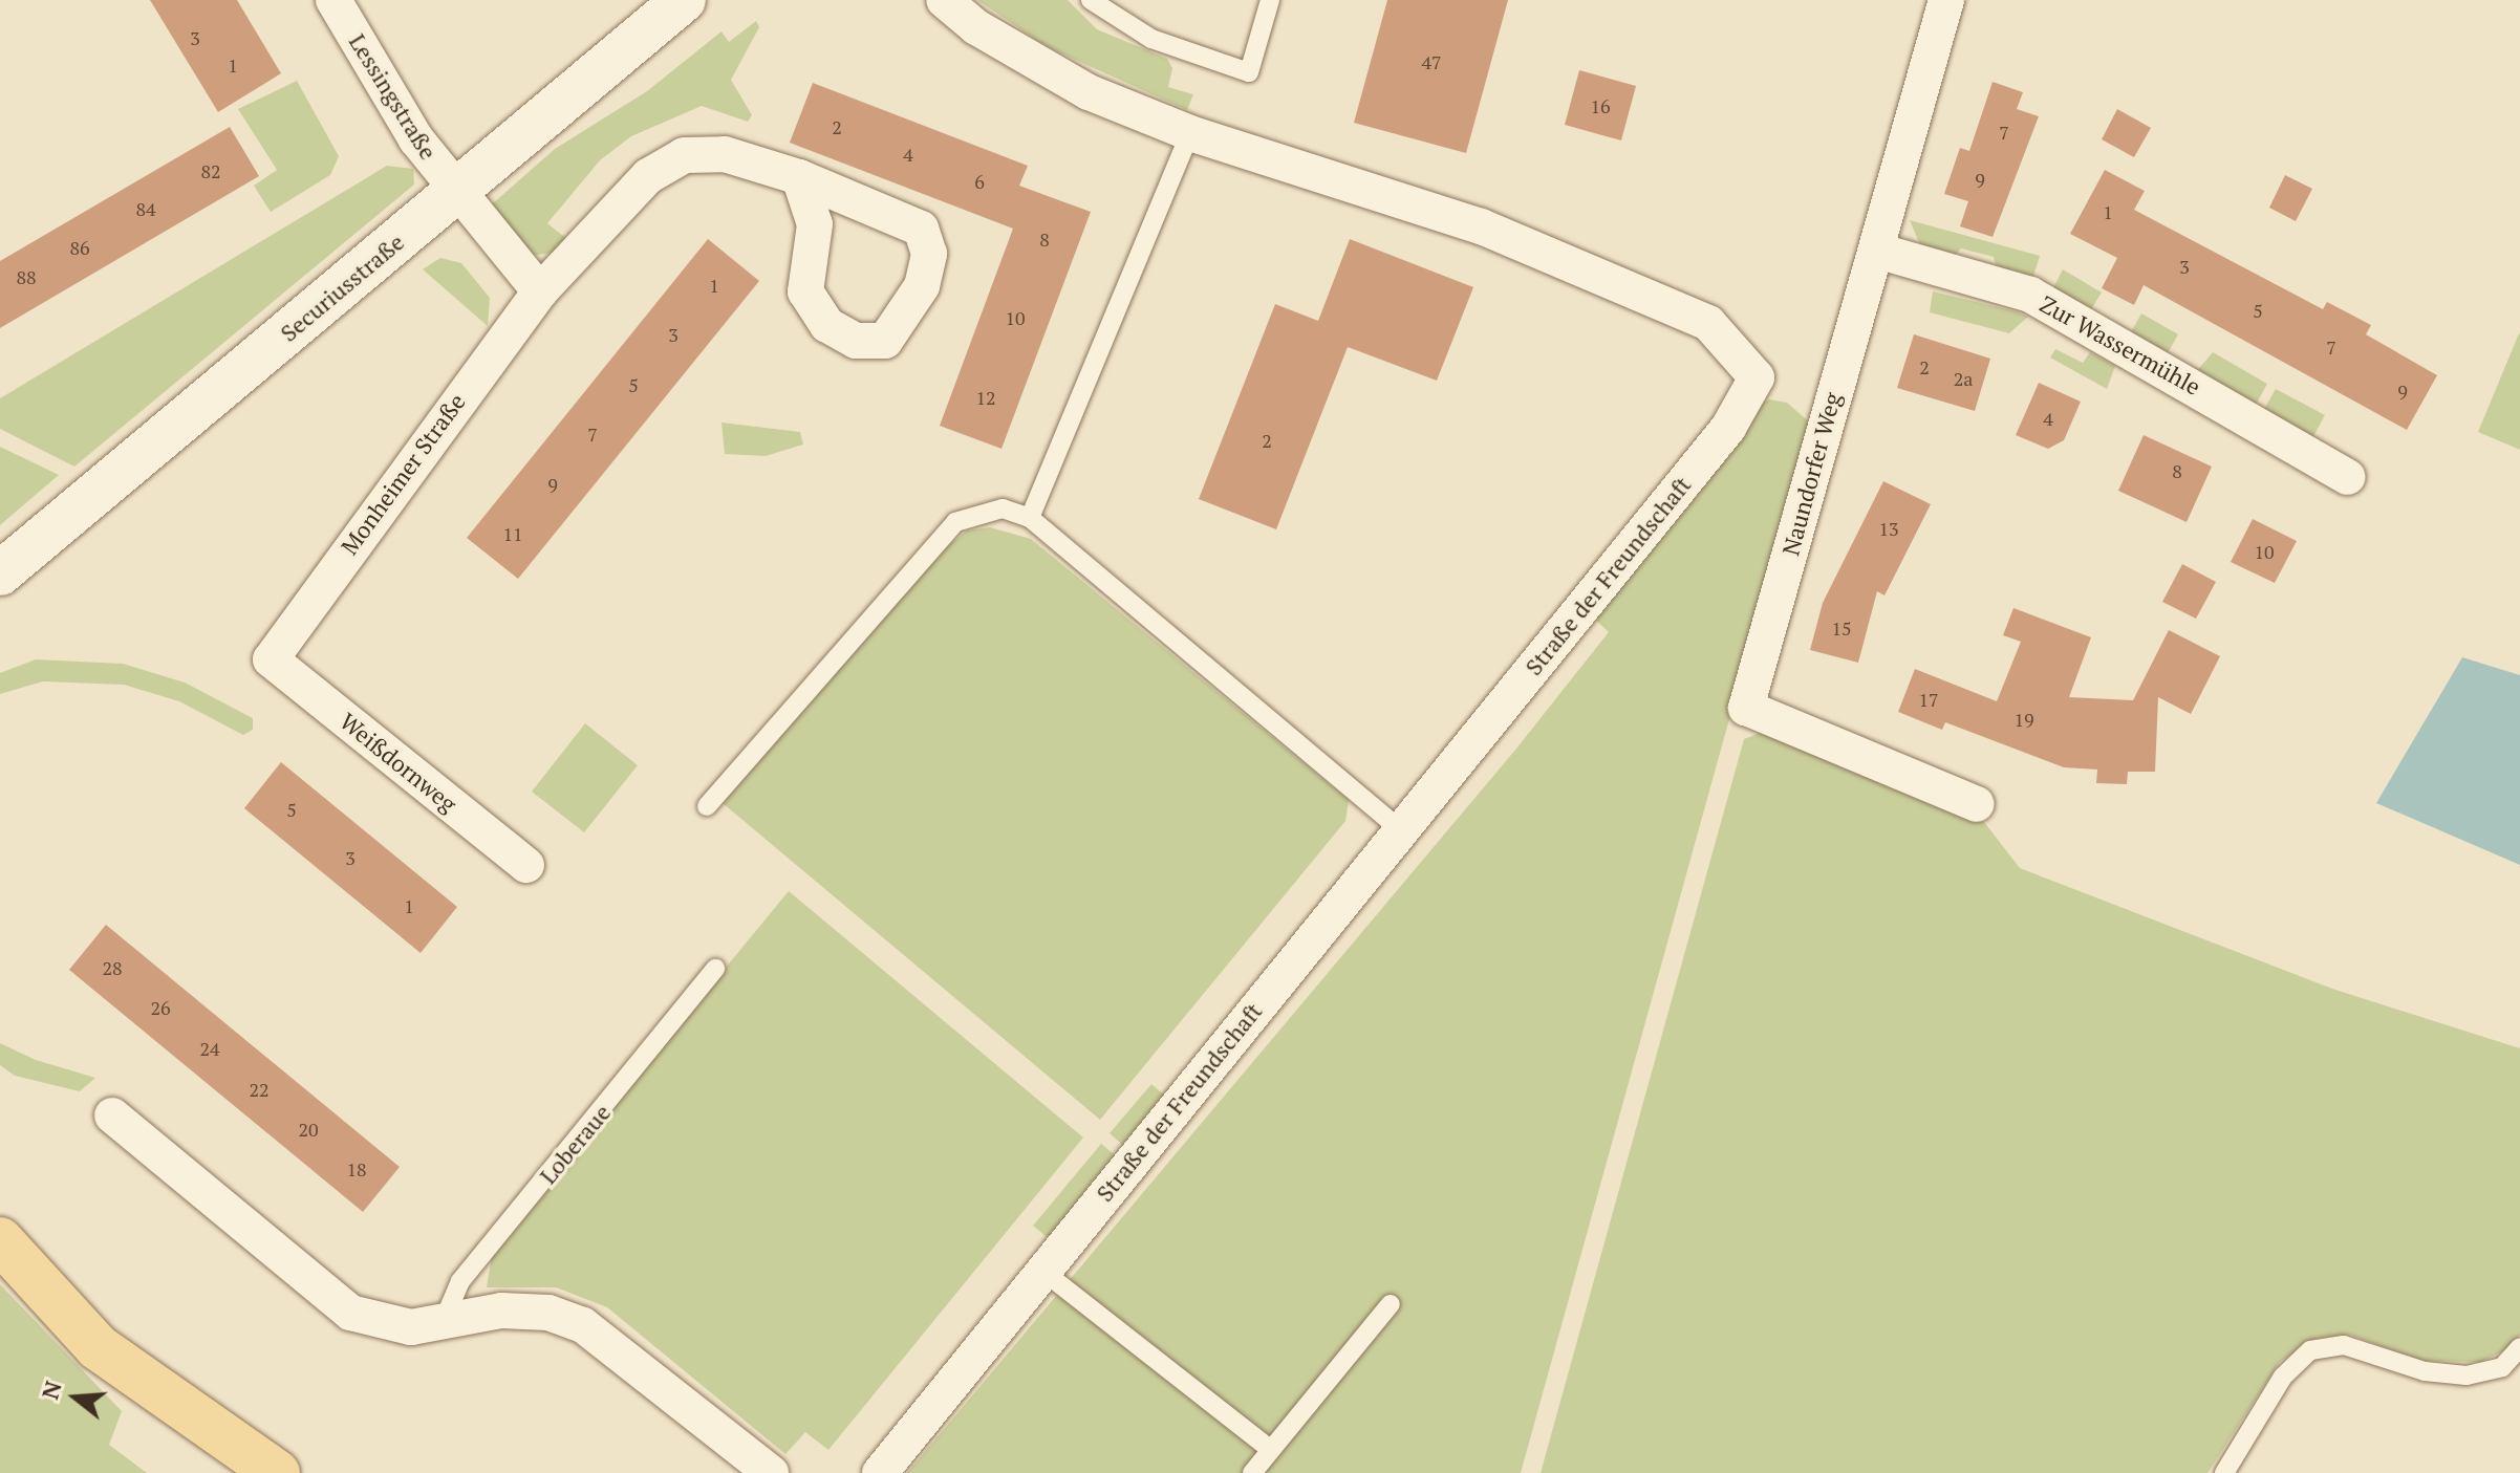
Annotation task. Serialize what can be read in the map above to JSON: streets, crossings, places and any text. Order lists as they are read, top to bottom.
{
  "streets": {
    "street": [
      "Lessingstraße",
      "Securiusstraße",
      "Zur Wassermühle",
      "Monheimer Straße",
      "Naundorfer Weg",
      "Straße der Freundschaft",
      "Weißdornweg"
    ],
    "lane": ["Loberaue"]
  },
  "crossings": [
    ["Lessingstraße", "Securiusstraße"],
    ["Zur Wassermühle", "Naundorfer Weg"],
    ["Monheimer Straße", "Weißdornweg"]
  ],
  "house_numbers": [
    "3",
    "47",
    "1",
    "16",
    "2",
    "7",
    "4",
    "82",
    "9",
    "6",
    "84",
    "1",
    "8",
    "86",
    "3",
    "88",
    "1",
    "5",
    "10",
    "3",
    "7",
    "2",
    "2a",
    "5",
    "9",
    "12",
    "4",
    "7",
    "2",
    "8",
    "9",
    "13",
    "11",
    "10",
    "15",
    "17",
    "19",
    "5",
    "3",
    "1",
    "28",
    "26",
    "24",
    "22",
    "20",
    "18"
  ],
  "north": "left"
}
